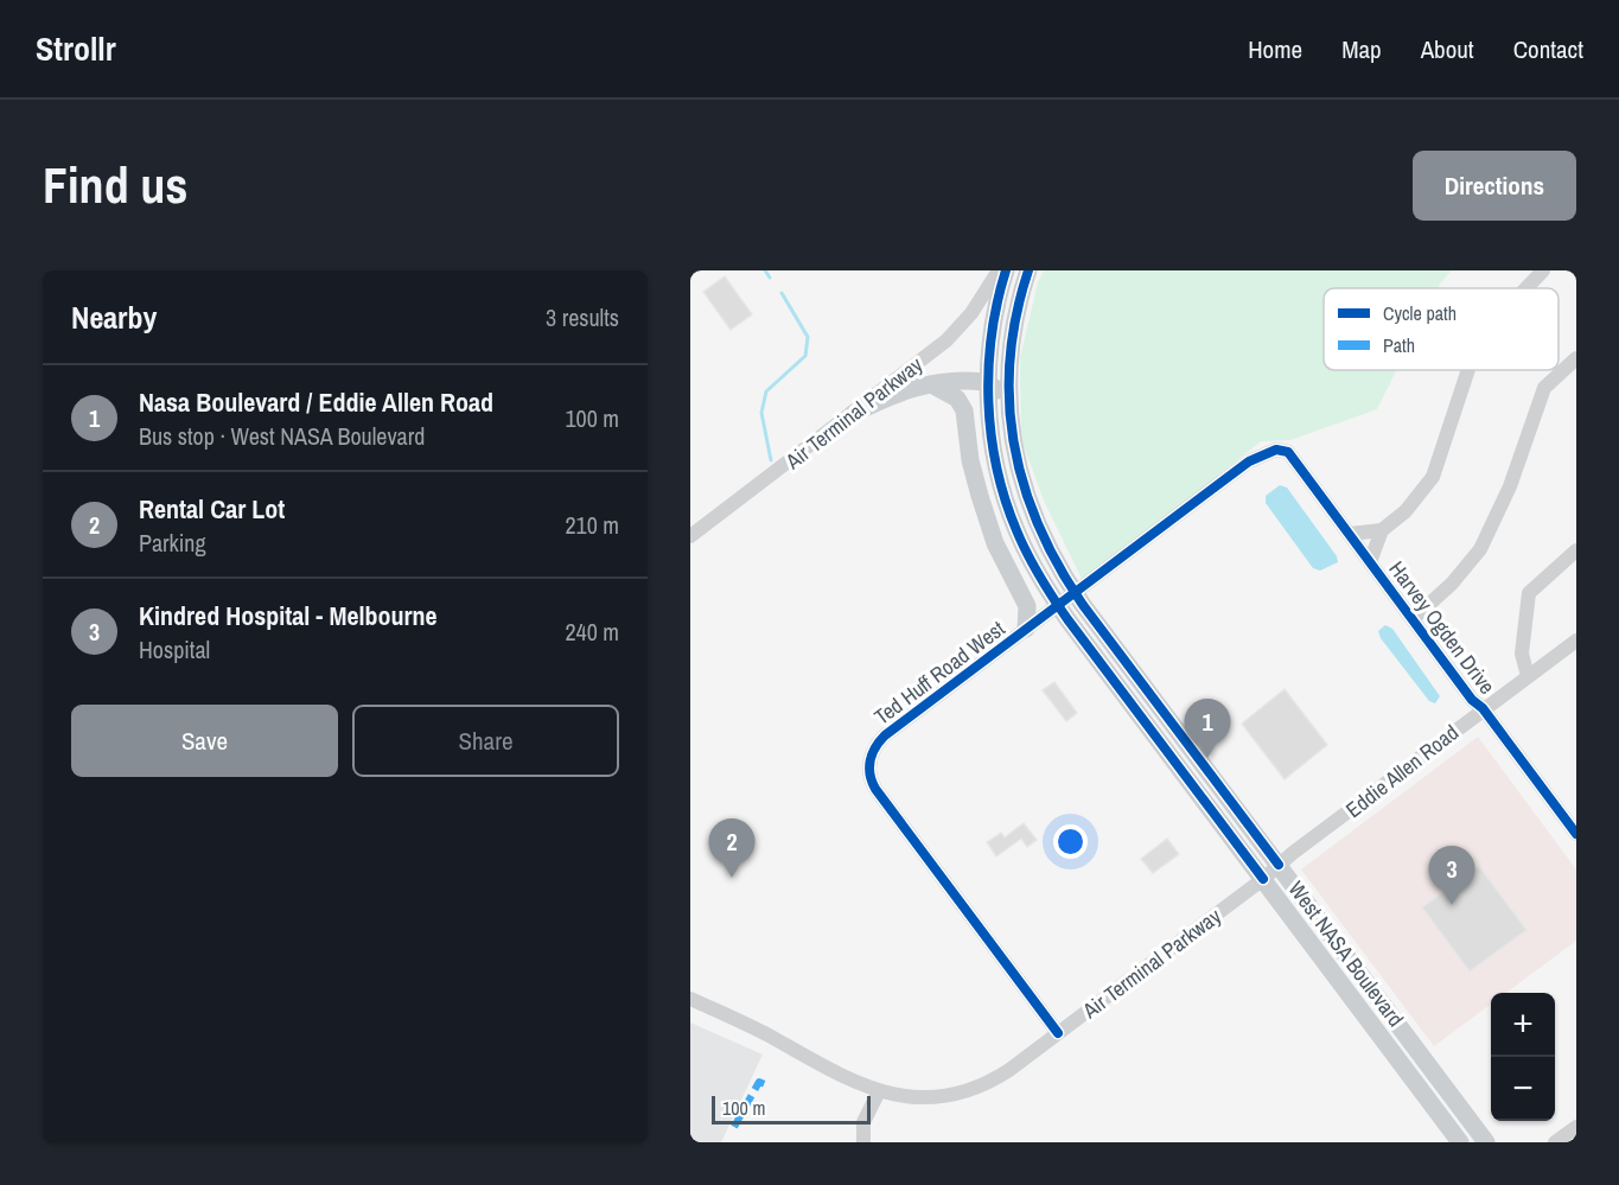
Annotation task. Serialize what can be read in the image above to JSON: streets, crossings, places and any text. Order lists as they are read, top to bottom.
{
  "streets": {
    "main road": ["West NASA Boulevard"],
    "street": [
      "Air Terminal Parkway",
      "Harvey Ogden Drive",
      "Ted Huff Road West",
      "Eddie Allen Road"
    ]
  },
  "crossings": [
    ["Air Terminal Parkway", "Ted Huff Road West"],
    ["Air Terminal Parkway", "Eddie Allen Road"],
    ["Air Terminal Parkway", "West NASA Boulevard"],
    ["Harvey Ogden Drive", "Ted Huff Road West"],
    ["Harvey Ogden Drive", "Eddie Allen Road"],
    ["Ted Huff Road West", "West NASA Boulevard"],
    ["Eddie Allen Road", "West NASA Boulevard"]
  ],
  "legend": ["Cycle path", "Path"],
  "scale_bar": "100 m",
  "page": {
    "header": "Strollr",
    "nav": [
      "Home",
      "Map",
      "About",
      "Contact"
    ],
    "buttons": [
      "Directions",
      ["Save", "Share"]
    ],
    "title": "Find us",
    "heading": ["Nearby", "3 results"],
    "list": [
      {
        "mark": "1",
        "name": "Nasa Boulevard / Eddie Allen Road",
        "note": "Bus stop · West NASA Boulevard",
        "value": "100 m"
      },
      {
        "mark": "2",
        "name": "Rental Car Lot",
        "note": "Parking",
        "value": "210 m"
      },
      {
        "mark": "3",
        "name": "Kindred Hospital - Melbourne",
        "note": "Hospital",
        "value": "240 m"
      }
    ],
    "pins": ["1", "2", "3"],
    "map_buttons": ["+", "−"],
    "scale": "100 m"
  }
}
